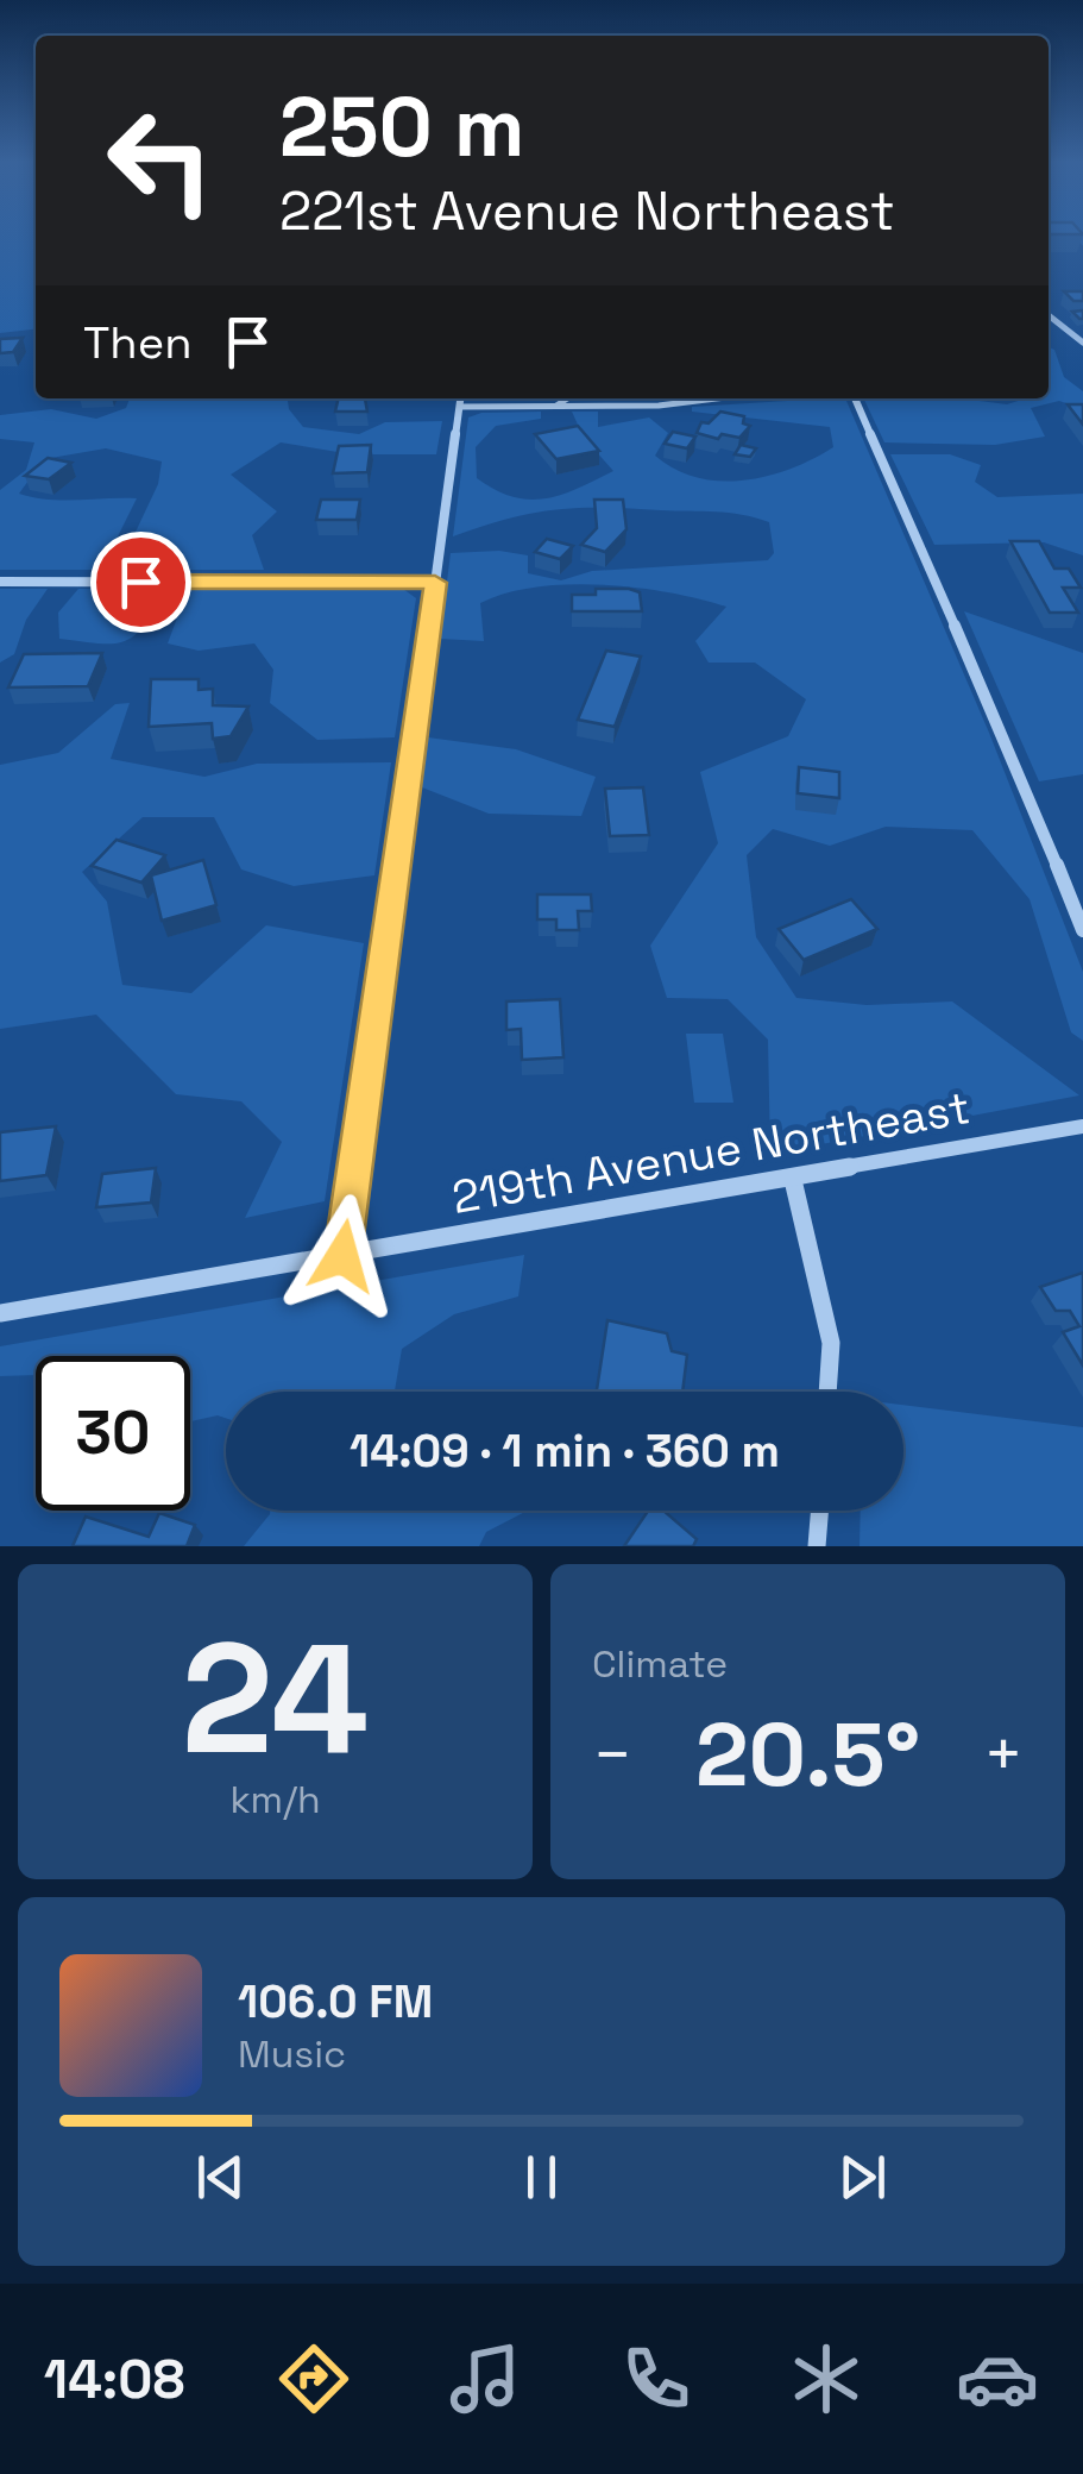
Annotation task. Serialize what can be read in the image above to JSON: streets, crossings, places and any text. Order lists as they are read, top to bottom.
{
  "streets": {
    "street": ["219th Avenue Northeast"]
  },
  "page": {
    "turn": ["250 m", "221st Avenue Northeast"],
    "then": "Then",
    "limit": "30",
    "trip": "14:09 · 1 min · 360 m",
    "tile": [
      ["24", "km/h"],
      "Climate"
    ],
    "heat": ["−", "20.5°", "+"],
    "song": ["106.0 FM", "Music"],
    "tabs": "14:08"
  }
}
